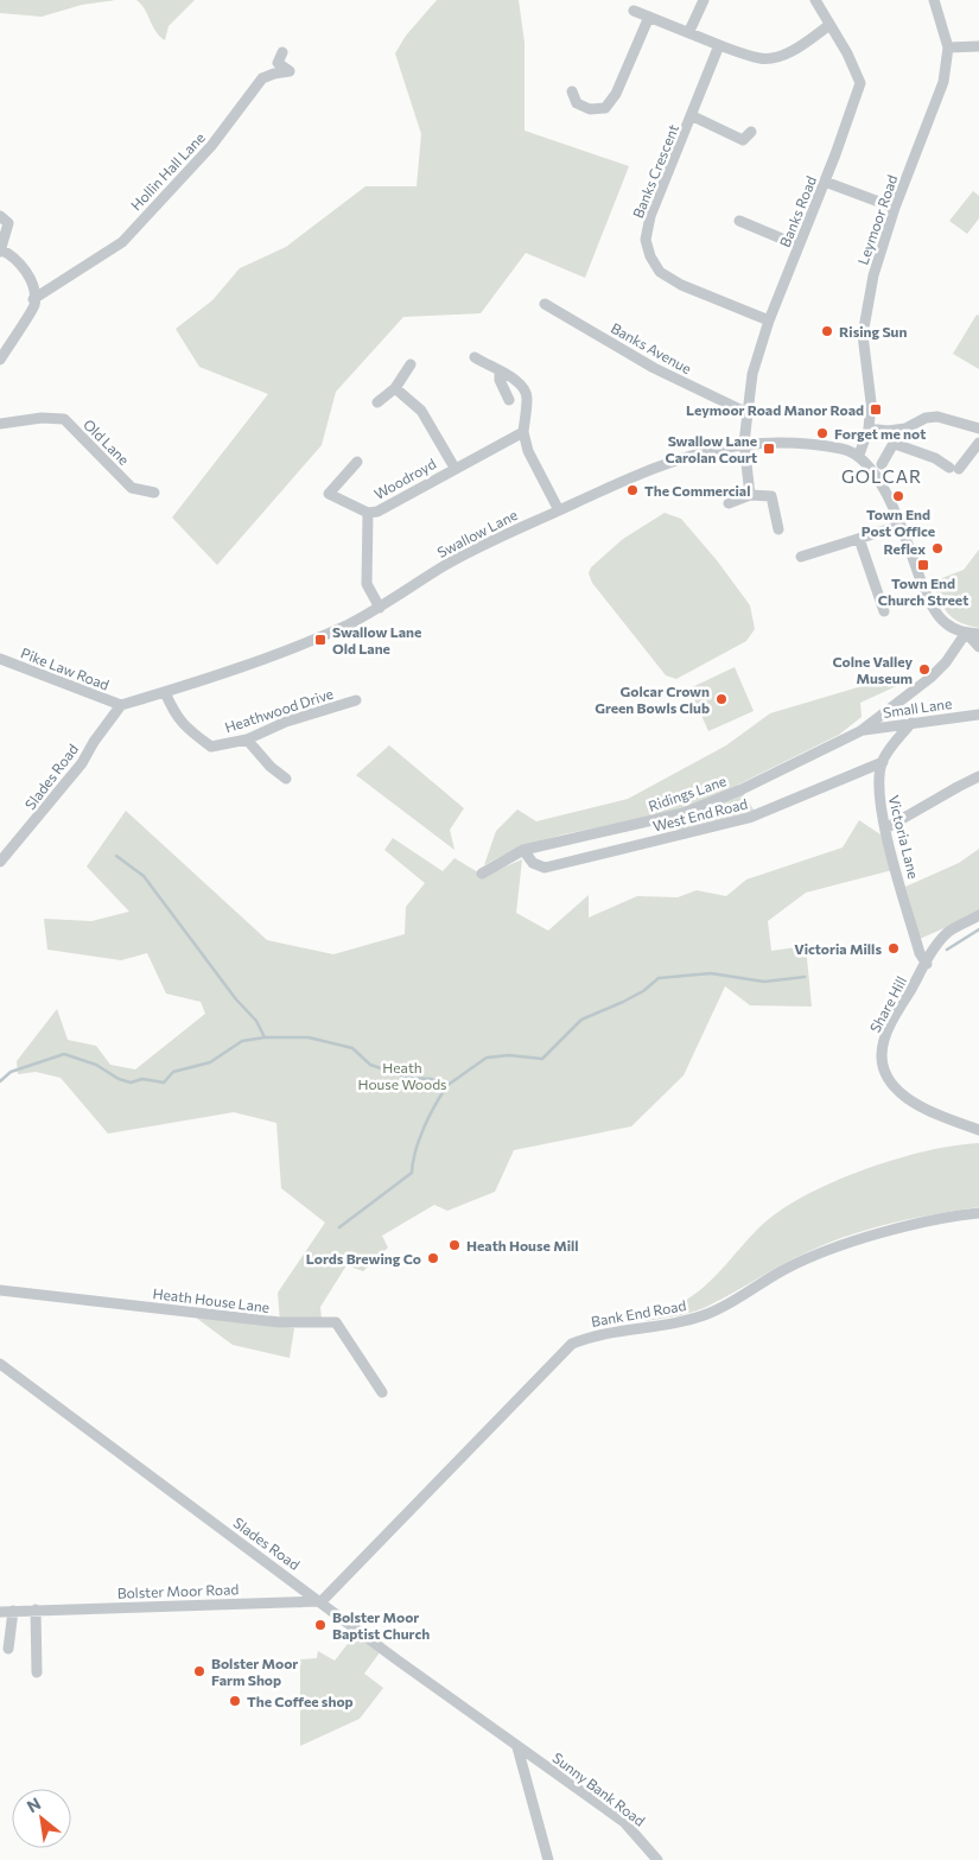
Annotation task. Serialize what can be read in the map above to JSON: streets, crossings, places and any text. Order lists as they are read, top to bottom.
{
  "streets": {
    "street": [
      "Hollin Hall Lane",
      "Banks Crescent",
      "Banks Road",
      "Leymoor Road",
      "Banks Avenue",
      "Old Lane",
      "Woodroyd",
      "Swallow Lane",
      "Pike Law Road",
      "Small Lane",
      "Heathwood Drive",
      "Slades Road",
      "Ridings Lane",
      "West End Road",
      "Victoria Lane",
      "Share Hill",
      "Heath House Lane",
      "Bank End Road",
      "Bolster Moor Road",
      "Sunny Bank Road"
    ]
  },
  "crossings": [
    ["Banks Crescent", "Banks Road"],
    ["Banks Road", "Banks Avenue"],
    ["Banks Road", "Swallow Lane"],
    ["Leymoor Road", "Swallow Lane"],
    ["Woodroyd", "Swallow Lane"],
    ["Swallow Lane", "Pike Law Road"],
    ["Swallow Lane", "Heathwood Drive"],
    ["Swallow Lane", "Slades Road"],
    ["Pike Law Road", "Slades Road"],
    ["Small Lane", "Ridings Lane"],
    ["Small Lane", "Victoria Lane"],
    ["Slades Road", "Bank End Road"],
    ["Slades Road", "Bolster Moor Road"],
    ["Slades Road", "Sunny Bank Road"],
    ["Ridings Lane", "West End Road"],
    ["West End Road", "Victoria Lane"],
    ["Victoria Lane", "Share Hill"],
    ["Bank End Road", "Bolster Moor Road"]
  ],
  "districts": ["GOLCAR"],
  "parks": ["Heath House Woods"],
  "places": {
    "other": [
      "Rising Sun",
      "Forget me not",
      "The Commercial",
      "Town End Post Office",
      "Reflex",
      "Colne Valley Museum",
      "Golcar Crown Green Bowls Club",
      "Victoria Mills",
      "Heath House Mill",
      "Lords Brewing Co",
      "Bolster Moor Baptist Church",
      "Bolster Moor Farm Shop",
      "The Coffee shop"
    ],
    "transit": [
      "Leymoor Road Manor Road",
      "Swallow Lane Carolan Court",
      "Town End Church Street",
      "Swallow Lane Old Lane"
    ]
  },
  "north": "top left"
}
